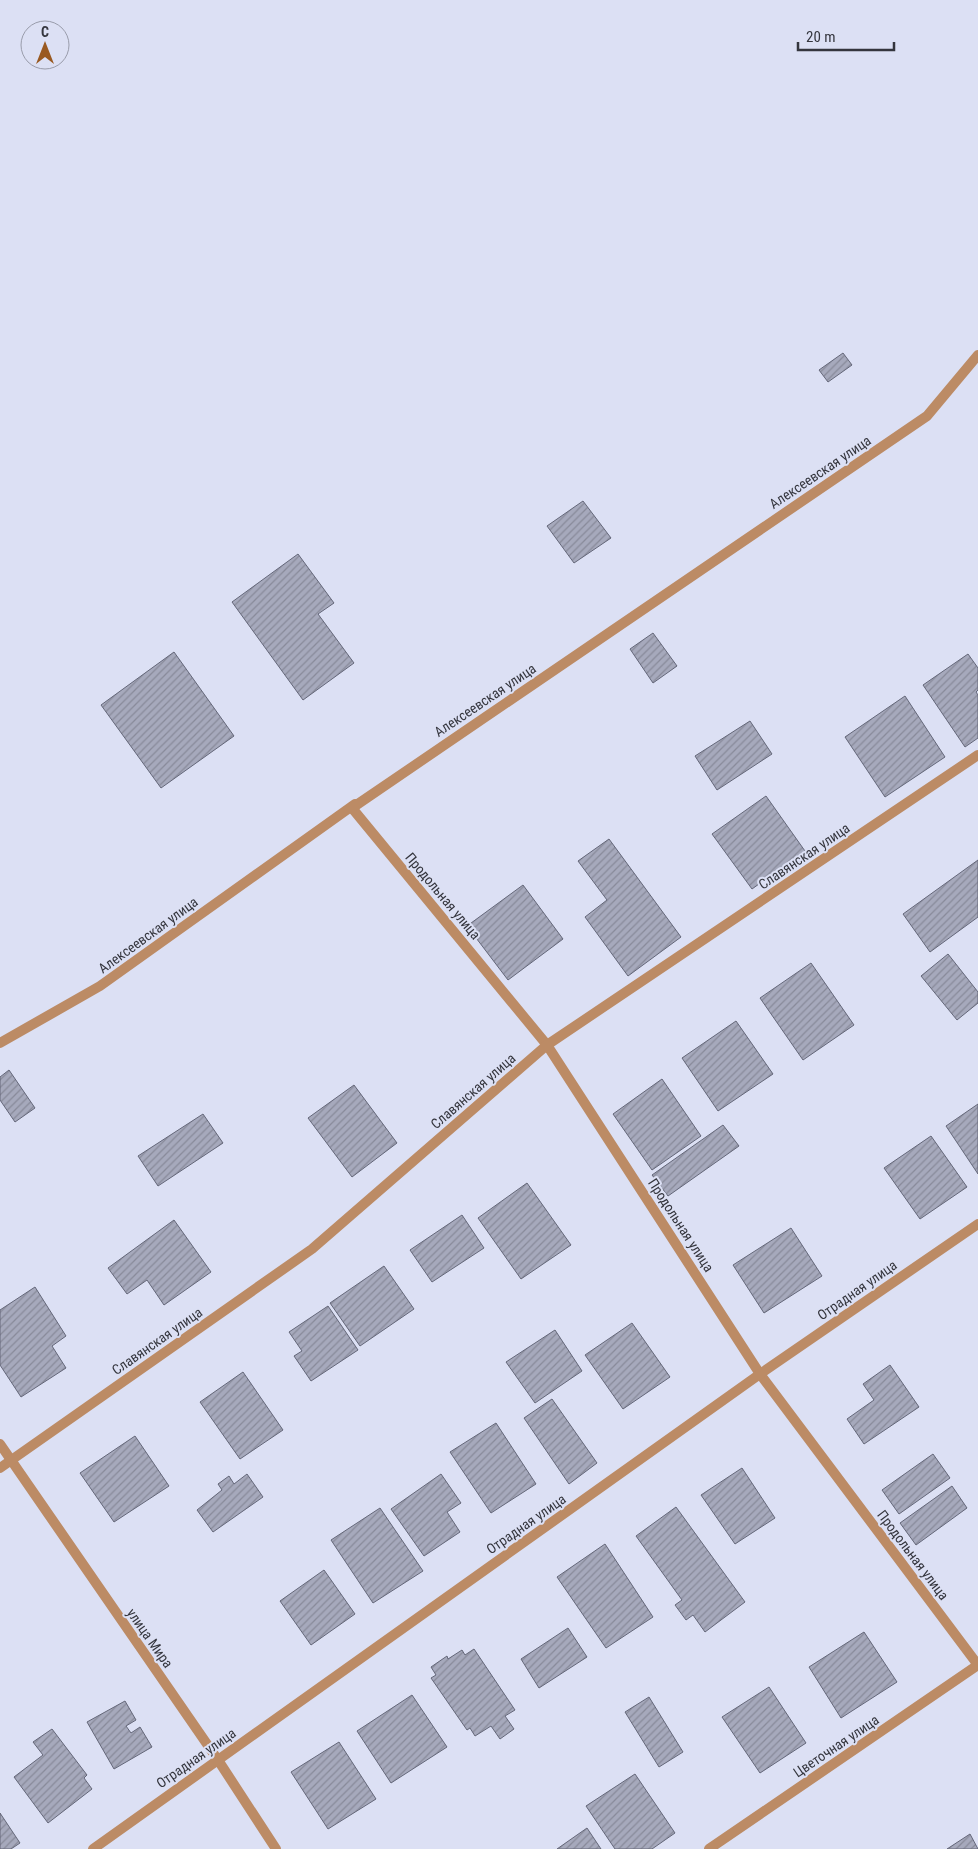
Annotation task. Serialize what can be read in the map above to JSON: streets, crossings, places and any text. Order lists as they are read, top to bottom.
{
  "streets": {
    "street": [
      "Алексеевская улица",
      "Славянская улица",
      "Продольная улица",
      "Отрадная улица",
      "улица Мира",
      "Цветочная улица"
    ]
  },
  "crossings": [
    ["Алексеевская улица", "Продольная улица"],
    ["Славянская улица", "Продольная улица"],
    ["Славянская улица", "улица Мира"],
    ["Продольная улица", "Отрадная улица"],
    ["Продольная улица", "Цветочная улица"],
    ["Отрадная улица", "улица Мира"]
  ],
  "scale_bar": "20 m",
  "north": "top"
}
